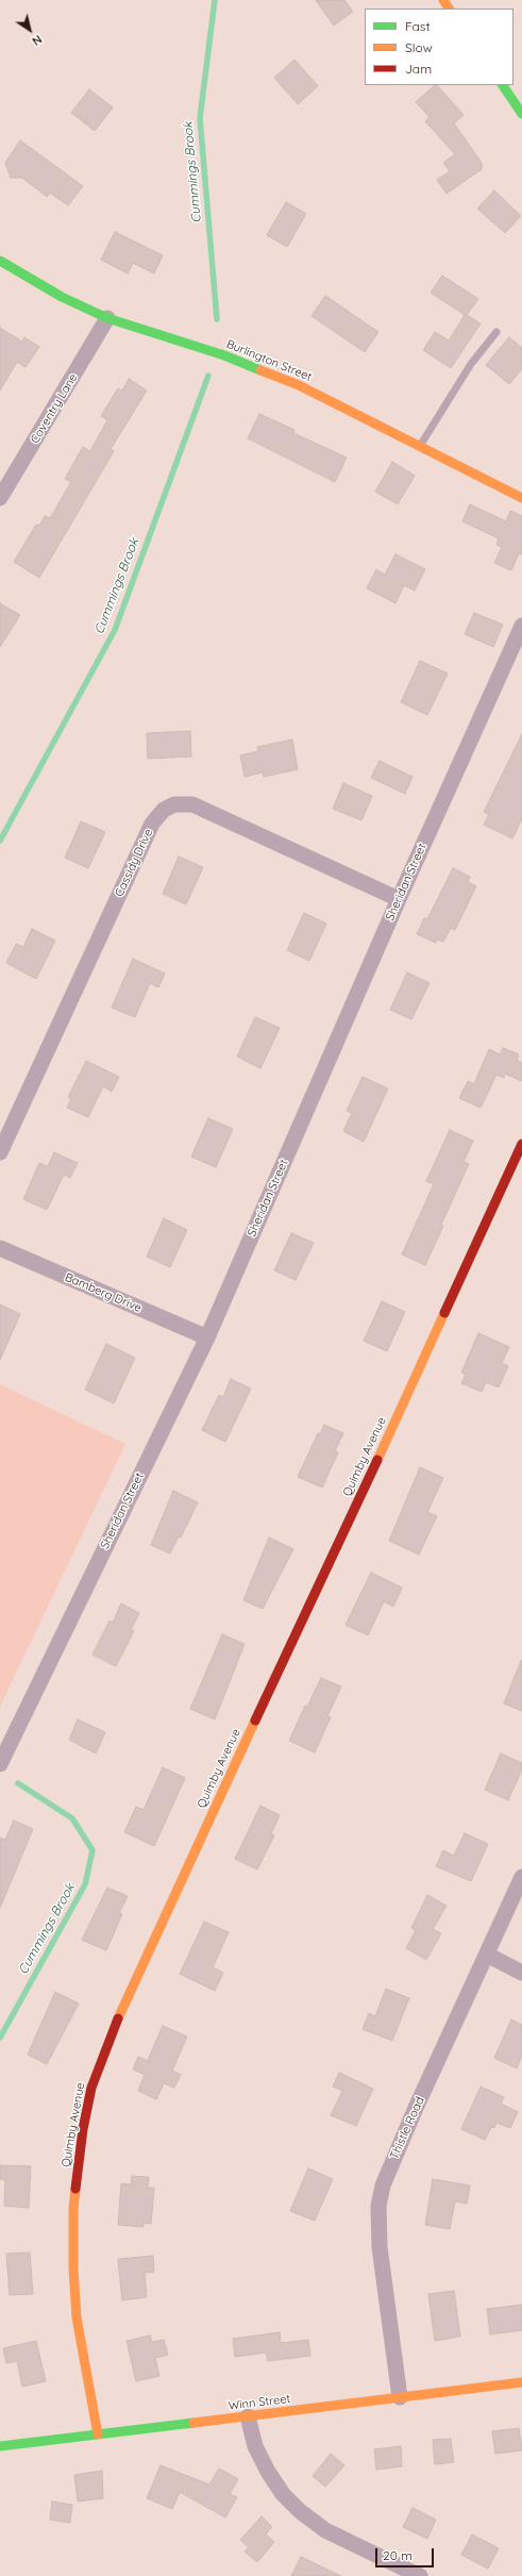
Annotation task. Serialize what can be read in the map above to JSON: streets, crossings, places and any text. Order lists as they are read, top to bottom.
{
  "streets": {
    "street": [
      "Burlington Street",
      "Coventry Lane",
      "Cassidy Drive",
      "Sheridan Street",
      "Bamberg Drive",
      "Quimby Avenue",
      "Thistle Road",
      "Winn Street"
    ]
  },
  "crossings": [
    ["Burlington Street", "Coventry Lane"],
    ["Cassidy Drive", "Sheridan Street"],
    ["Sheridan Street", "Bamberg Drive"],
    ["Quimby Avenue", "Winn Street"],
    ["Thistle Road", "Winn Street"]
  ],
  "water": ["Cummings Brook"],
  "legend": ["Fast", "Slow", "Jam"],
  "scale_bar": "20 m",
  "north": "bottom right"
}
